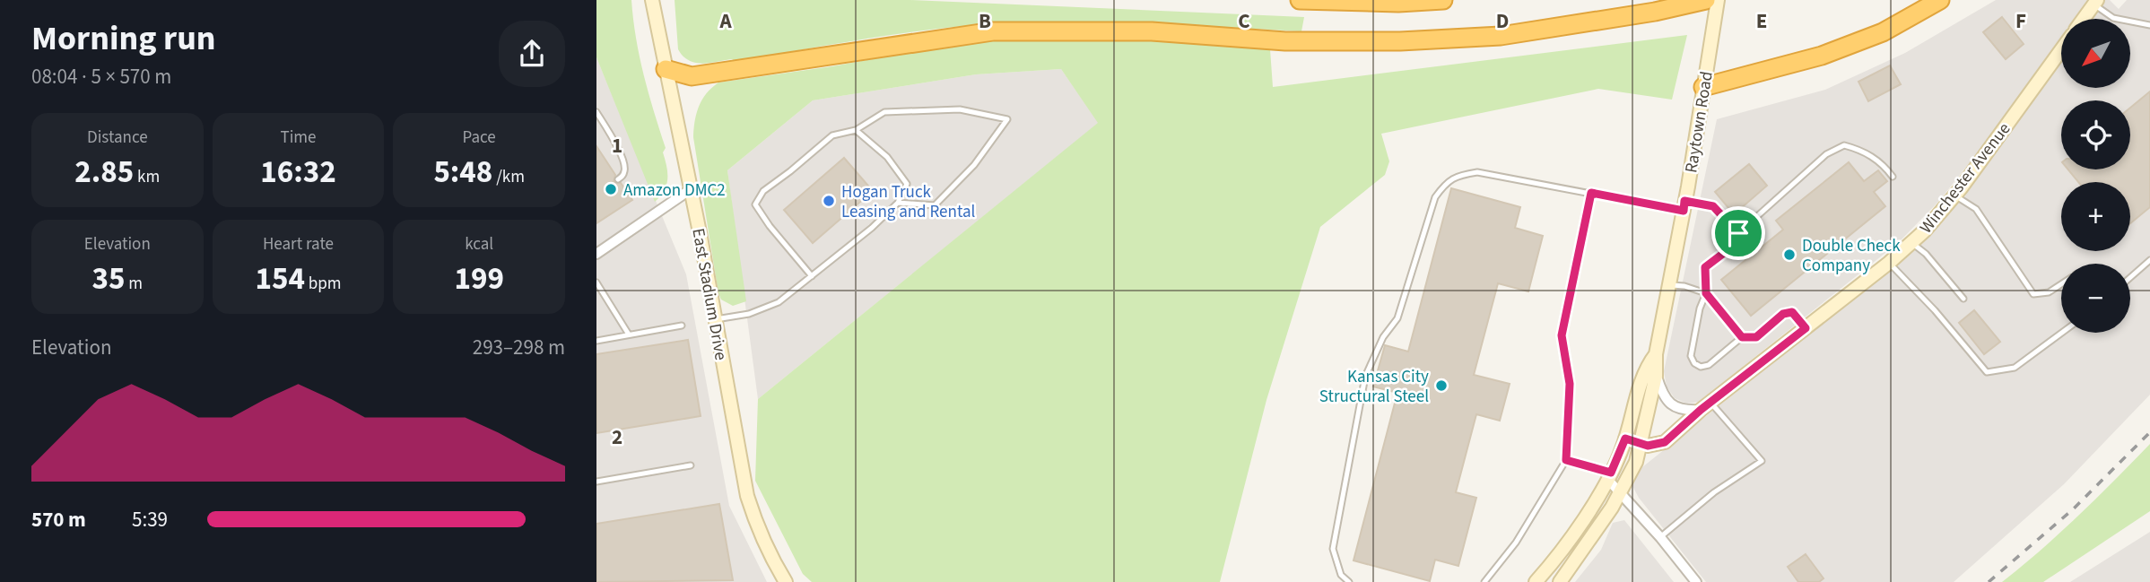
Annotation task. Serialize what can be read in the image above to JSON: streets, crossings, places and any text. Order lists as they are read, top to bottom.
{
  "streets": {
    "main road": ["Raytown Road", "Winchester Avenue", "East Stadium Drive"]
  },
  "crossings": [
    ["Raytown Road", "Winchester Avenue"]
  ],
  "places": [
    "Amazon DMC2",
    "Hogan Truck Leasing and Rental",
    "Double Check Company",
    "Kansas City Structural Steel"
  ],
  "north": "bottom left",
  "page": {
    "heading": ["Morning run", "08:04 · 5 × 570 m"],
    "map_buttons": ["+", "−"],
    "stats": [
      ["Distance", "2.85 km"],
      ["Time", "16:32"],
      ["Pace", "5:48 /km"],
      ["Elevation", "35 m"],
      ["Heart rate", "154 bpm"],
      ["kcal", "199"]
    ],
    "chart": ["Elevation", "293–298 m"],
    "list": [
      {
        "name": "570 m",
        "note": "5:39"
      }
    ]
  },
  "grid": {
    "columns": [
      "A",
      "B",
      "C",
      "D",
      "E",
      "F"
    ],
    "rows": ["1", "2"]
  }
}
